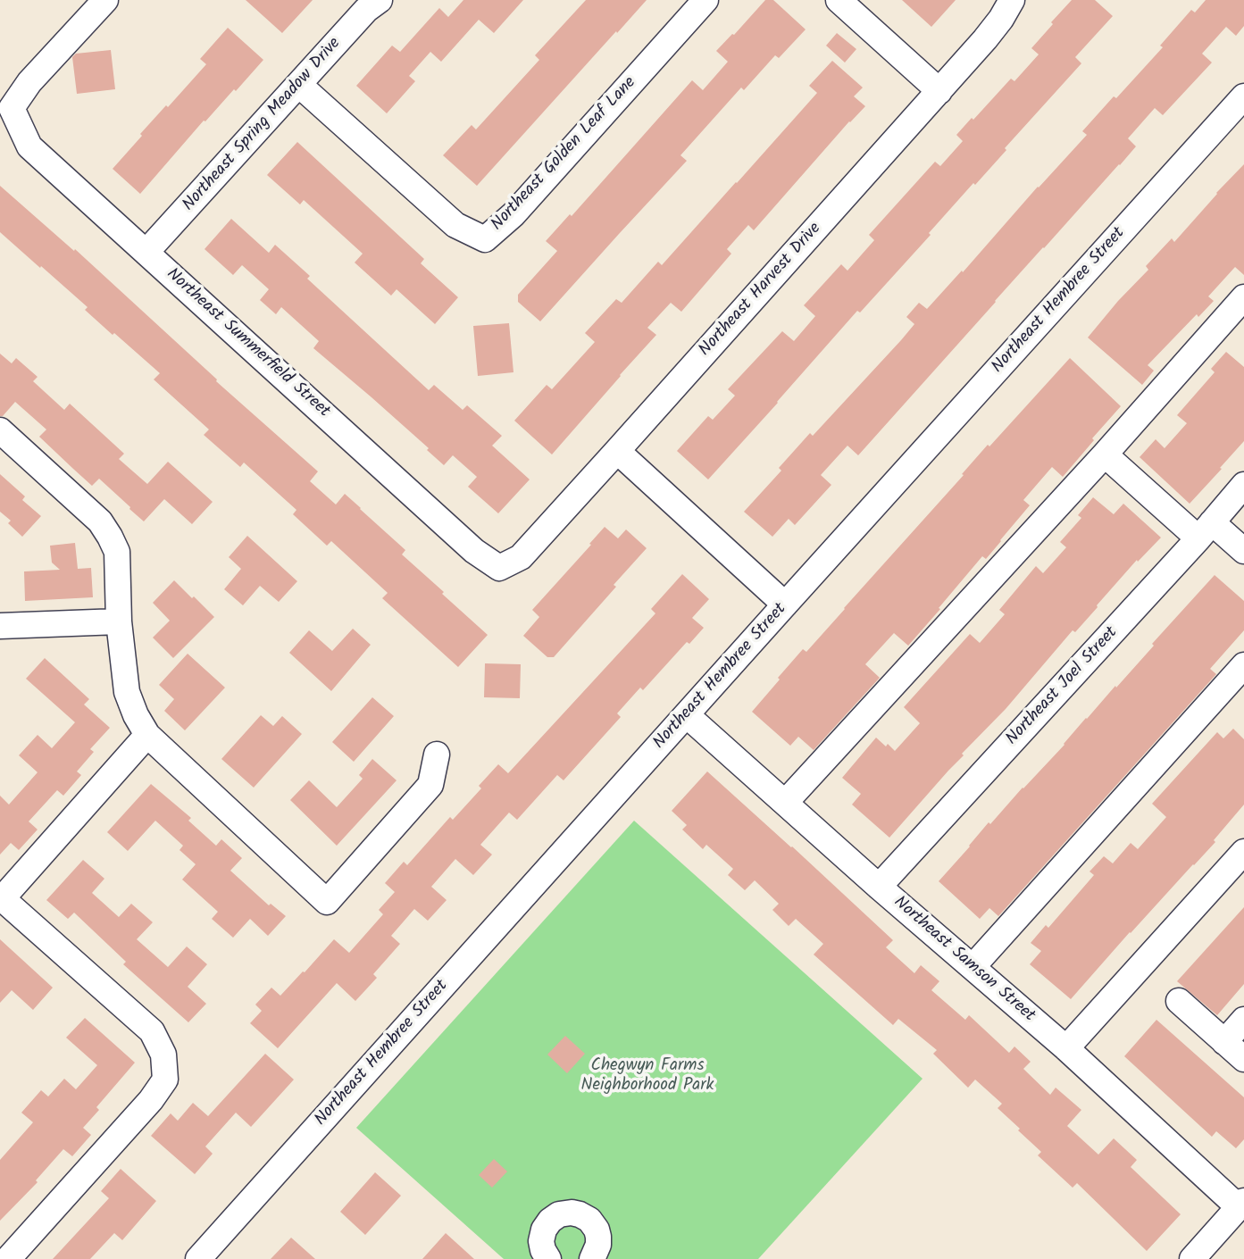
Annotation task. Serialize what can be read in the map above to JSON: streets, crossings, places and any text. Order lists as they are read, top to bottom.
{
  "streets": {
    "street": [
      "Northeast Spring Meadow Drive",
      "Northeast Golden Leaf Lane",
      "Northeast Harvest Drive",
      "Northeast Hembree Street",
      "Northeast Summerfield Street",
      "Northeast Joel Street",
      "Northeast Samson Street"
    ]
  },
  "crossings": [
    ["Northeast Spring Meadow Drive", "Northeast Golden Leaf Lane"],
    ["Northeast Spring Meadow Drive", "Northeast Summerfield Street"],
    ["Northeast Harvest Drive", "Northeast Summerfield Street"],
    ["Northeast Hembree Street", "Northeast Samson Street"],
    ["Northeast Joel Street", "Northeast Samson Street"]
  ],
  "parks": ["Chegwyn Farms Neighborhood Park"]
}
